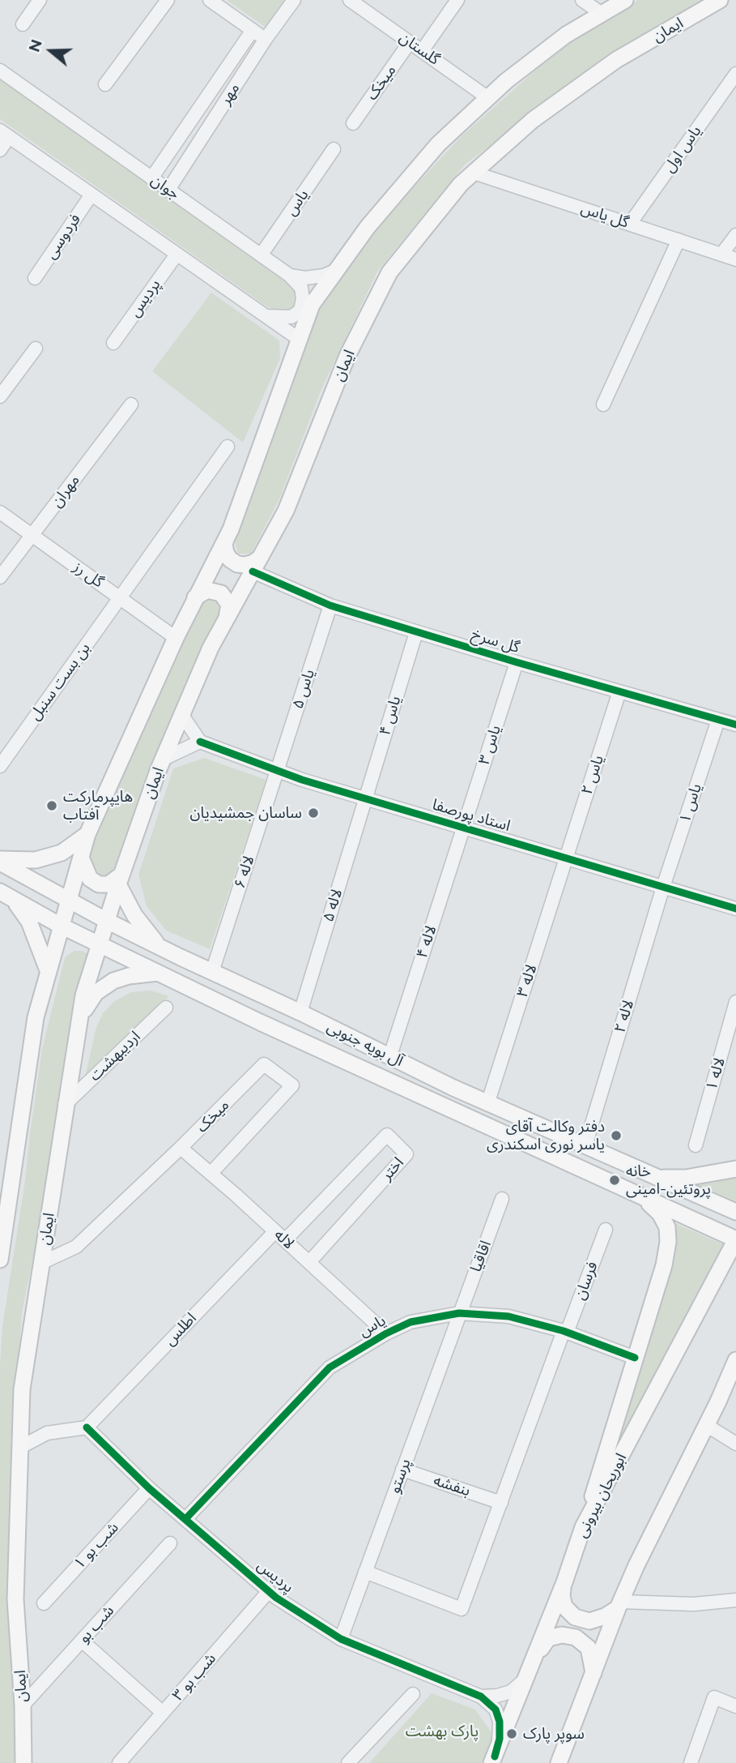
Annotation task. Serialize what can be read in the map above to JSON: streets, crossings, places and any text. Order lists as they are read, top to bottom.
{
  "streets": {
    "main road": ["ایمان", "آل بویه جنوبی", "ابوریحان بیرونی"],
    "street": [
      "گلستان",
      "میخک",
      "مهر",
      "یاس اول",
      "جوان",
      "یاس",
      "گل یاس",
      "فردوسی",
      "پردیس",
      "مهران",
      "گل رز",
      "گل سرخ",
      "بن بست سنبل",
      "یاس ۵",
      "یاس ۴",
      "یاس ۳",
      "یاس ۲",
      "یاس ۱",
      "استاد پورصفا",
      "لاله ۶",
      "لاله ۵",
      "لاله ۴",
      "لاله ۳",
      "لاله ۲",
      "اردیبهشت",
      "لاله ۱",
      "اختر",
      "لاله",
      "اقاقیا",
      "فرسان",
      "اطلس",
      "پرستو",
      "بنفشه",
      "شب بو ۱",
      "شب بو",
      "شب بو ۳"
    ]
  },
  "crossings": [
    ["ایمان", "میخک"],
    ["ایمان", "گل یاس"],
    ["ایمان", "گل سرخ"],
    ["ایمان", "آل بویه جنوبی"],
    ["ایمان", "اردیبهشت"],
    ["ایمان", "شب بو"],
    ["گلستان", "میخک"],
    ["میخک", "لاله"],
    ["مهر", "جوان"],
    ["یاس اول", "گل یاس"],
    ["جوان", "یاس"],
    ["یاس", "پردیس"],
    ["یاس", "لاله"],
    ["یاس", "اقاقیا"],
    ["یاس", "فرسان"],
    ["یاس", "پرستو"],
    ["پردیس", "اطلس"],
    ["پردیس", "پرستو"],
    ["پردیس", "شب بو ۱"],
    ["پردیس", "شب بو ۳"],
    ["مهران", "گل رز"],
    ["گل رز", "بن بست سنبل"],
    ["گل سرخ", "یاس ۵"],
    ["گل سرخ", "یاس ۴"],
    ["گل سرخ", "یاس ۳"],
    ["گل سرخ", "یاس ۲"],
    ["گل سرخ", "یاس ۱"],
    ["یاس ۵", "استاد پورصفا"],
    ["یاس ۵", "لاله ۶"],
    ["یاس ۴", "استاد پورصفا"],
    ["یاس ۴", "لاله ۵"],
    ["یاس ۳", "استاد پورصفا"],
    ["یاس ۳", "لاله ۴"],
    ["یاس ۲", "استاد پورصفا"],
    ["یاس ۲", "لاله ۳"],
    ["یاس ۱", "استاد پورصفا"],
    ["یاس ۱", "لاله ۲"],
    ["استاد پورصفا", "لاله ۶"],
    ["استاد پورصفا", "لاله ۵"],
    ["استاد پورصفا", "لاله ۴"],
    ["استاد پورصفا", "لاله ۳"],
    ["استاد پورصفا", "لاله ۲"],
    ["لاله ۶", "آل بویه جنوبی"],
    ["لاله ۵", "آل بویه جنوبی"],
    ["لاله ۴", "آل بویه جنوبی"],
    ["لاله ۳", "آل بویه جنوبی"],
    ["لاله ۲", "آل بویه جنوبی"],
    ["آل بویه جنوبی", "ابوریحان بیرونی"],
    ["اختر", "لاله"],
    ["اختر", "اطلس"],
    ["لاله", "اطلس"],
    ["اقاقیا", "پرستو"],
    ["فرسان", "پرستو"],
    ["فرسان", "بنفشه"],
    ["پرستو", "بنفشه"]
  ],
  "parks": ["پارک بهشت"],
  "places": [
    "هایپرمارکت آفتاب",
    "ساسان جمشیدیان",
    "دفتر وکالت آقای یاسر نوری اسکندری",
    "خانه پروتئین-امینی",
    "سوپر پارک"
  ],
  "north": "left"
}
